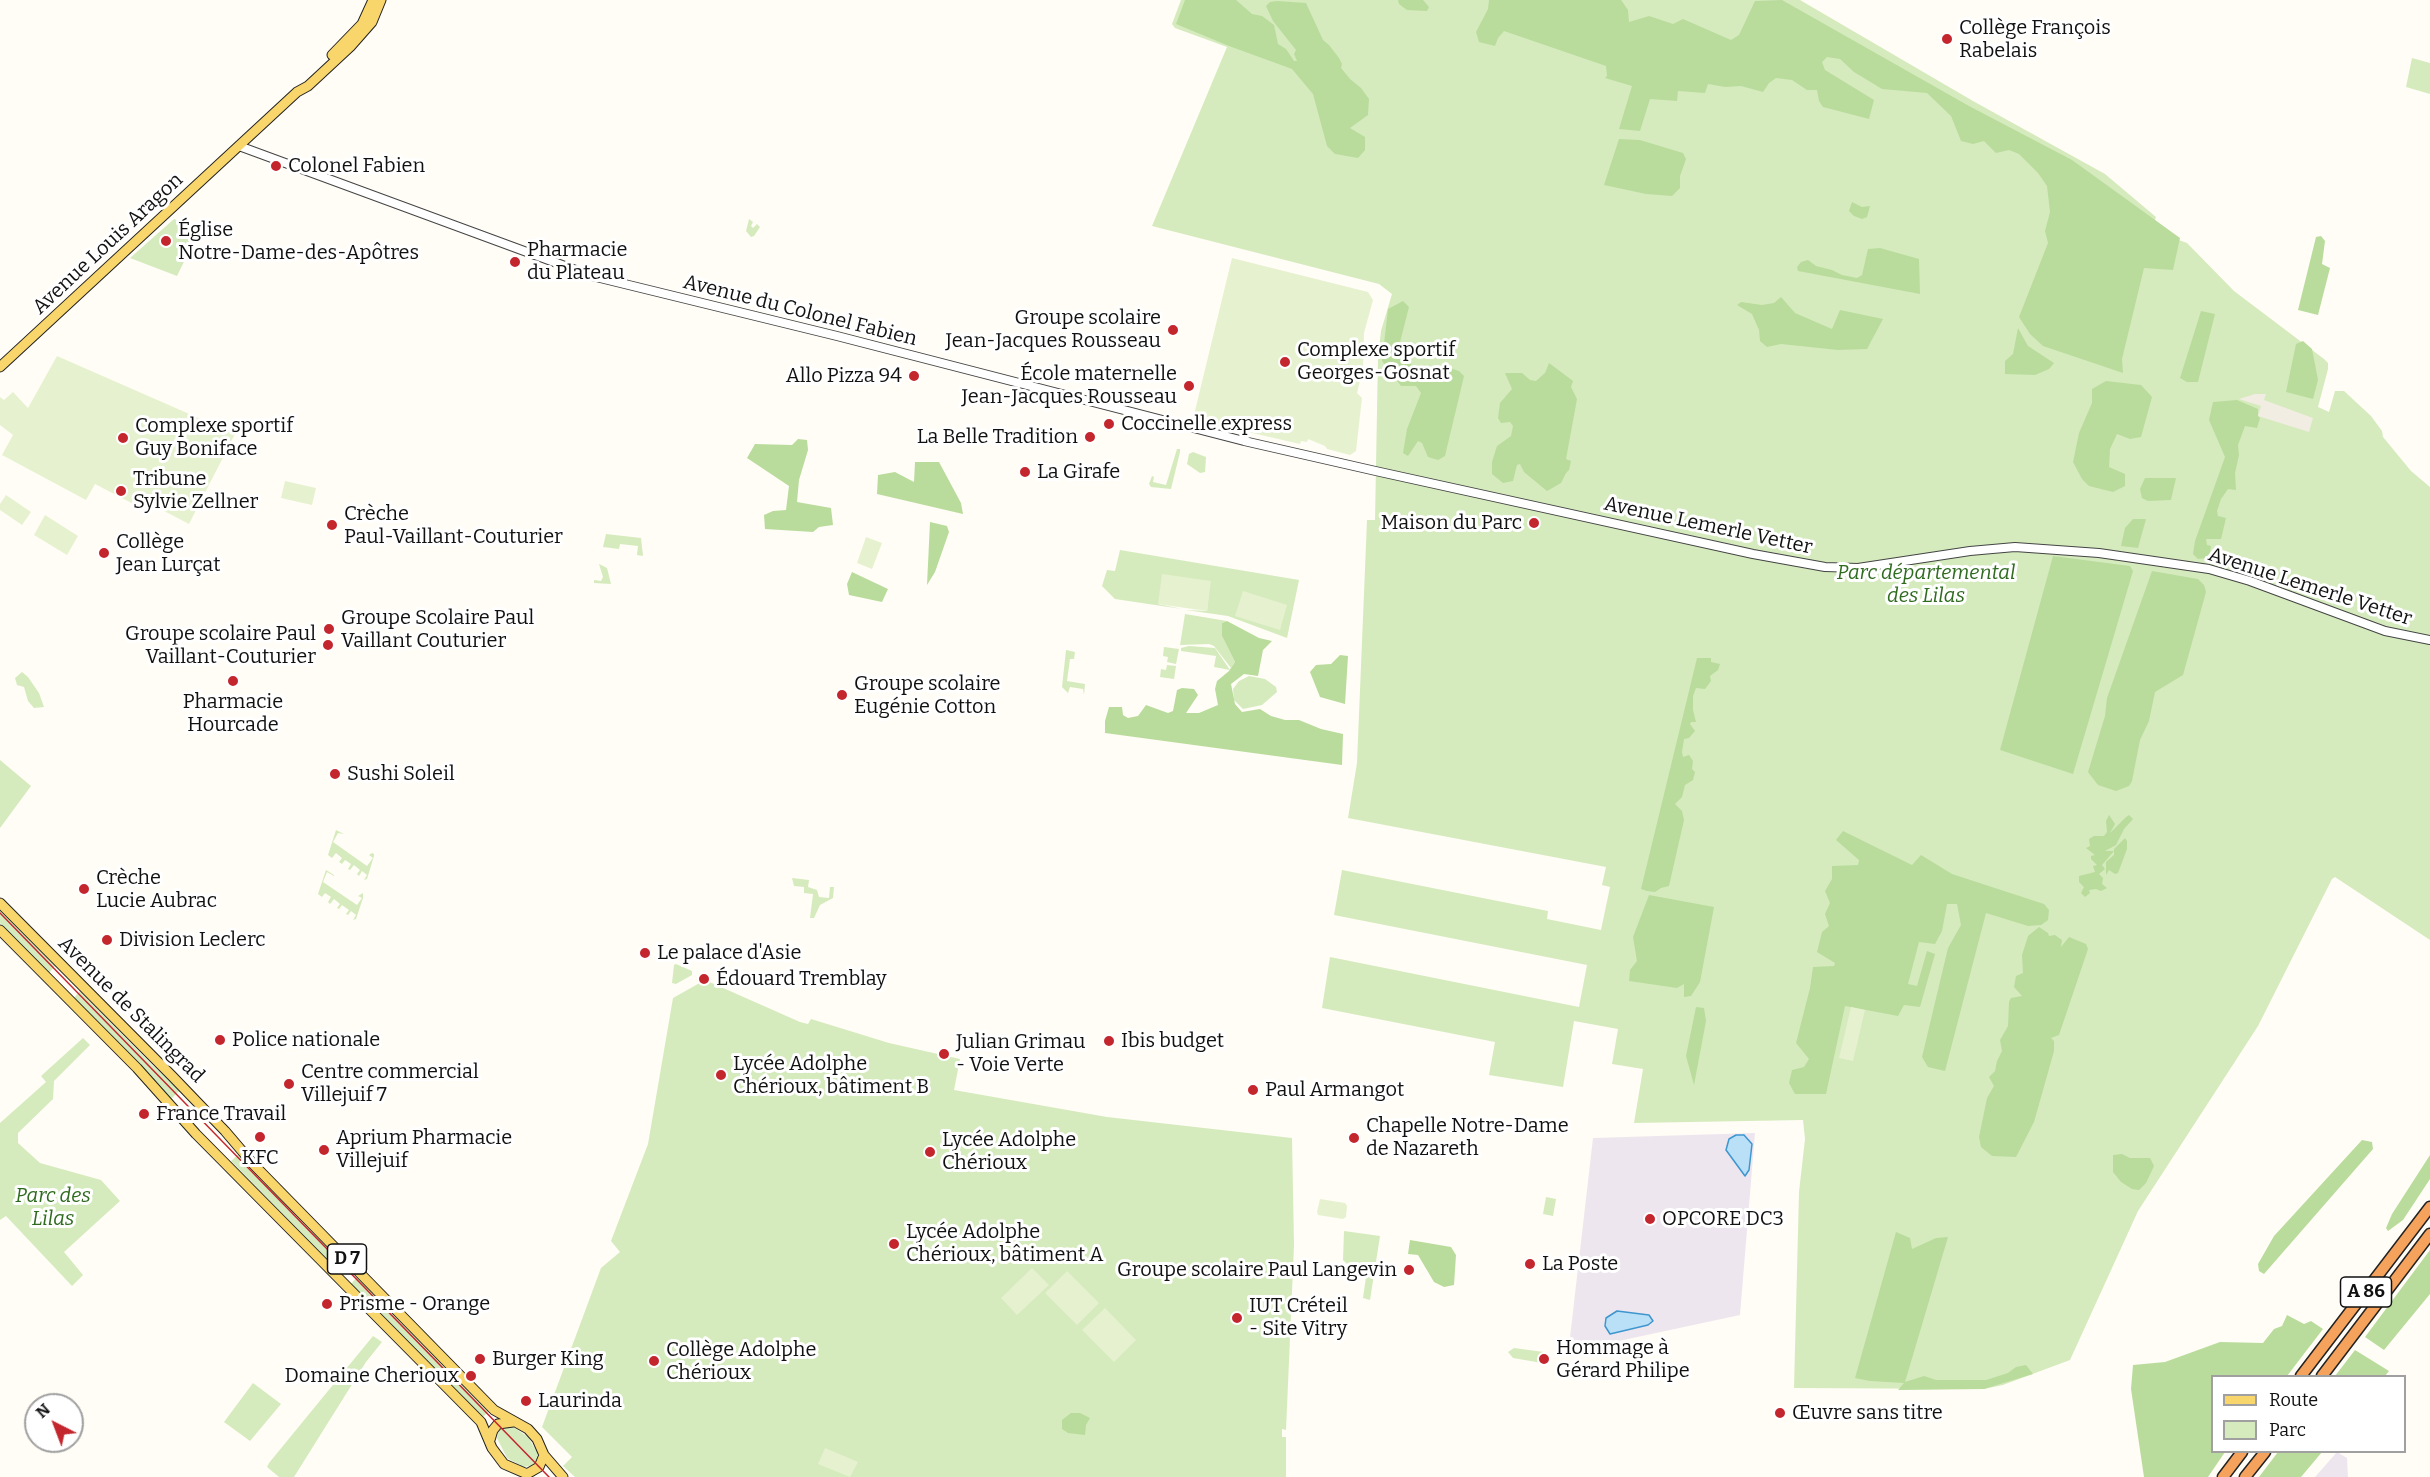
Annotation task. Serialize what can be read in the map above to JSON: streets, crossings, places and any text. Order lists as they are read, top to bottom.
{
  "streets": {
    "highway": ["A 86"],
    "main road": ["Avenue Louis Aragon", "Avenue de Stalingrad", "D 7"],
    "street": ["Avenue du Colonel Fabien", "Avenue Lemerle Vetter"]
  },
  "crossings": [
    ["Avenue Louis Aragon", "Avenue du Colonel Fabien"],
    ["Avenue du Colonel Fabien", "Avenue Lemerle Vetter"],
    ["Avenue de Stalingrad", "D 7"]
  ],
  "parks": ["Parc départemental des Lilas", "Parc des Lilas"],
  "places": [
    "Collège François Rabelais",
    "Colonel Fabien",
    "Église Notre-Dame-des-Apôtres",
    "Pharmacie du Plateau",
    "Groupe scolaire Jean-Jacques Rousseau",
    "Complexe sportif Georges-Gosnat",
    "Allo Pizza 94",
    "École maternelle Jean-Jacques Rousseau",
    "Coccinelle express",
    "La Belle Tradition",
    "Complexe sportif Guy Boniface",
    "La Girafe",
    "Tribune Sylvie Zellner",
    "Maison du Parc",
    "Crèche Paul-Vaillant-Couturier",
    "Collège Jean Lurçat",
    "Groupe Scolaire Paul Vaillant Couturier",
    "Groupe scolaire Paul Vaillant-Couturier",
    "Pharmacie Hourcade",
    "Groupe scolaire Eugénie Cotton",
    "Sushi Soleil",
    "Crèche Lucie Aubrac",
    "Division Leclerc",
    "Le palace d'Asie",
    "Édouard Tremblay",
    "Police nationale",
    "Ibis budget",
    "Julian Grimau - Voie Verte",
    "Lycée Adolphe Chérioux, bâtiment B",
    "Centre commercial Villejuif 7",
    "Paul Armangot",
    "France Travail",
    "KFC",
    "Chapelle Notre-Dame de Nazareth",
    "Aprium Pharmacie Villejuif",
    "Lycée Adolphe Chérioux",
    "OPCORE DC3",
    "Lycée Adolphe Chérioux, bâtiment A",
    "La Poste",
    "Groupe scolaire Paul Langevin",
    "Prisme - Orange",
    "IUT Créteil - Site Vitry",
    "Burger King",
    "Hommage à Gérard Philipe",
    "Collège Adolphe Chérioux",
    "Domaine Cherioux",
    "Laurinda",
    "Œuvre sans titre"
  ],
  "legend": ["Route", "Parc"],
  "north": "top left"
}
